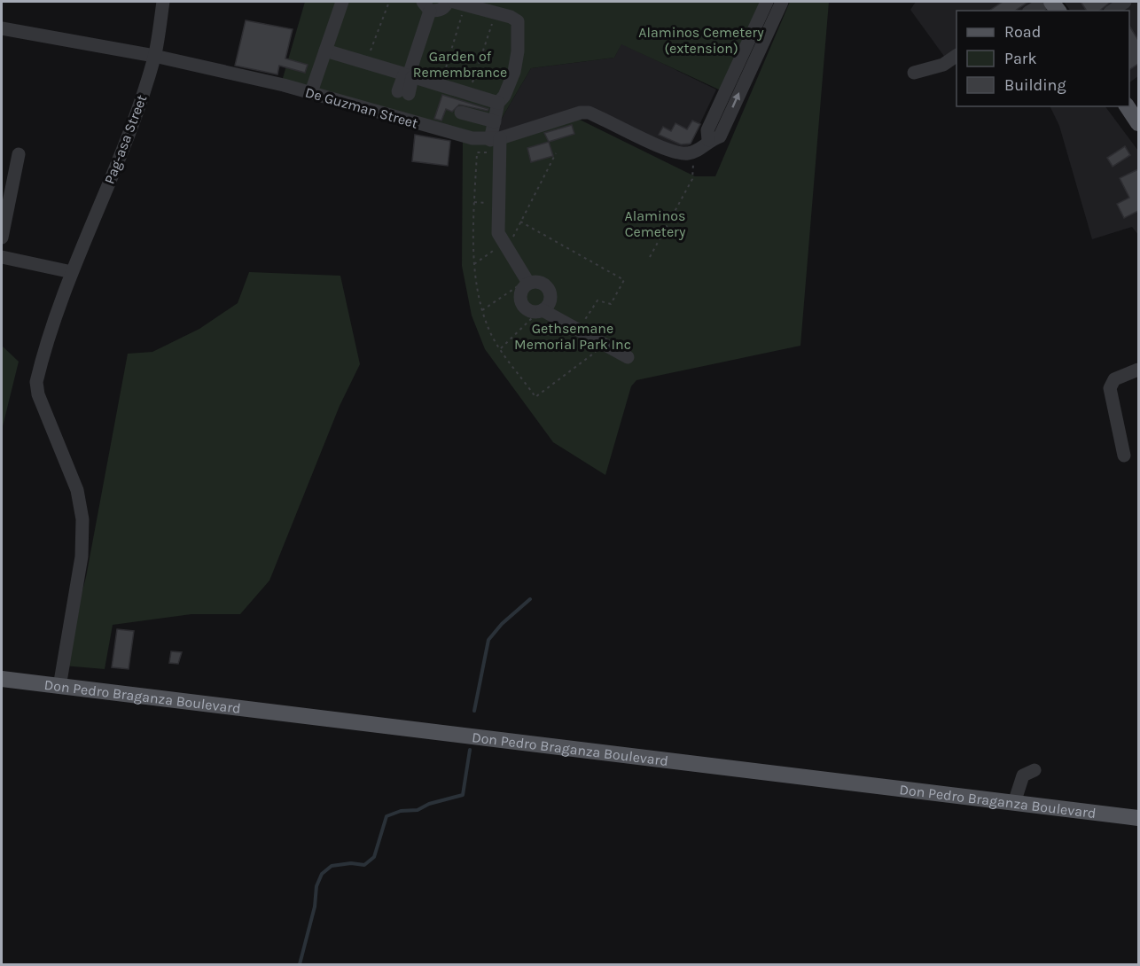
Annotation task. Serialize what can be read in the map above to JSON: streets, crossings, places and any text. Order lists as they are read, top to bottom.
{
  "streets": {
    "main road": ["Don Pedro Braganza Boulevard"],
    "street": ["De Guzman Street", "Pag-asa Street"]
  },
  "crossings": [
    ["De Guzman Street", "Pag-asa Street"],
    ["Pag-asa Street", "Don Pedro Braganza Boulevard"]
  ],
  "parks": [
    "Alaminos Cemetery (extension)",
    "Garden of Remembrance",
    "Alaminos Cemetery",
    "Gethsemane Memorial Park Inc"
  ],
  "legend": ["Road", "Park", "Building"]
}
